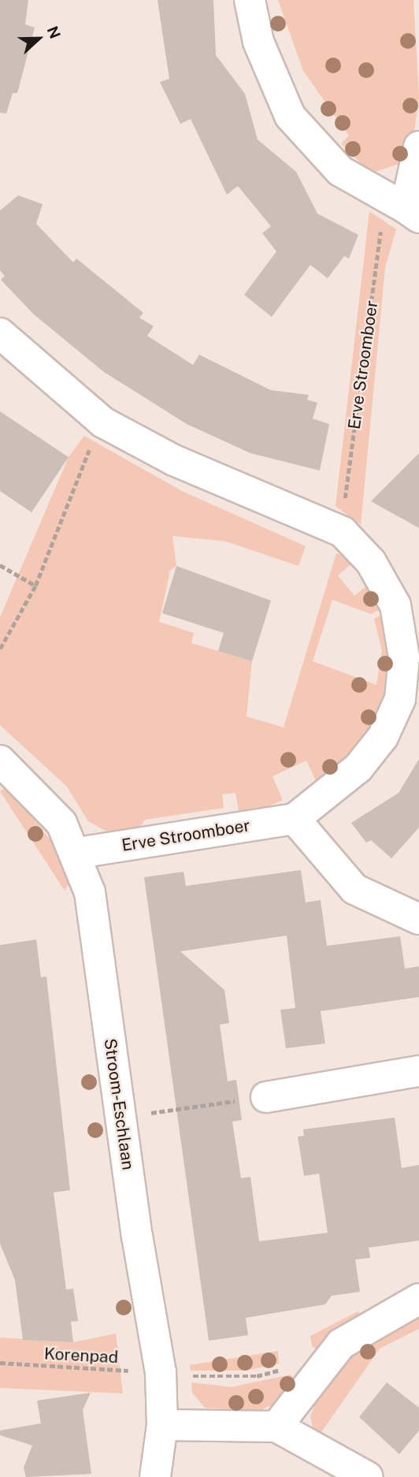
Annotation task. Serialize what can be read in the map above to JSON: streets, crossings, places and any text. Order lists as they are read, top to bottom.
{
  "streets": {
    "street": ["Erve Stroomboer", "Stroom-Eschlaan"],
    "path": ["Korenpad"]
  },
  "crossings": [
    ["Erve Stroomboer", "Stroom-Eschlaan"],
    ["Stroom-Eschlaan", "Korenpad"]
  ],
  "north": "right"
}
